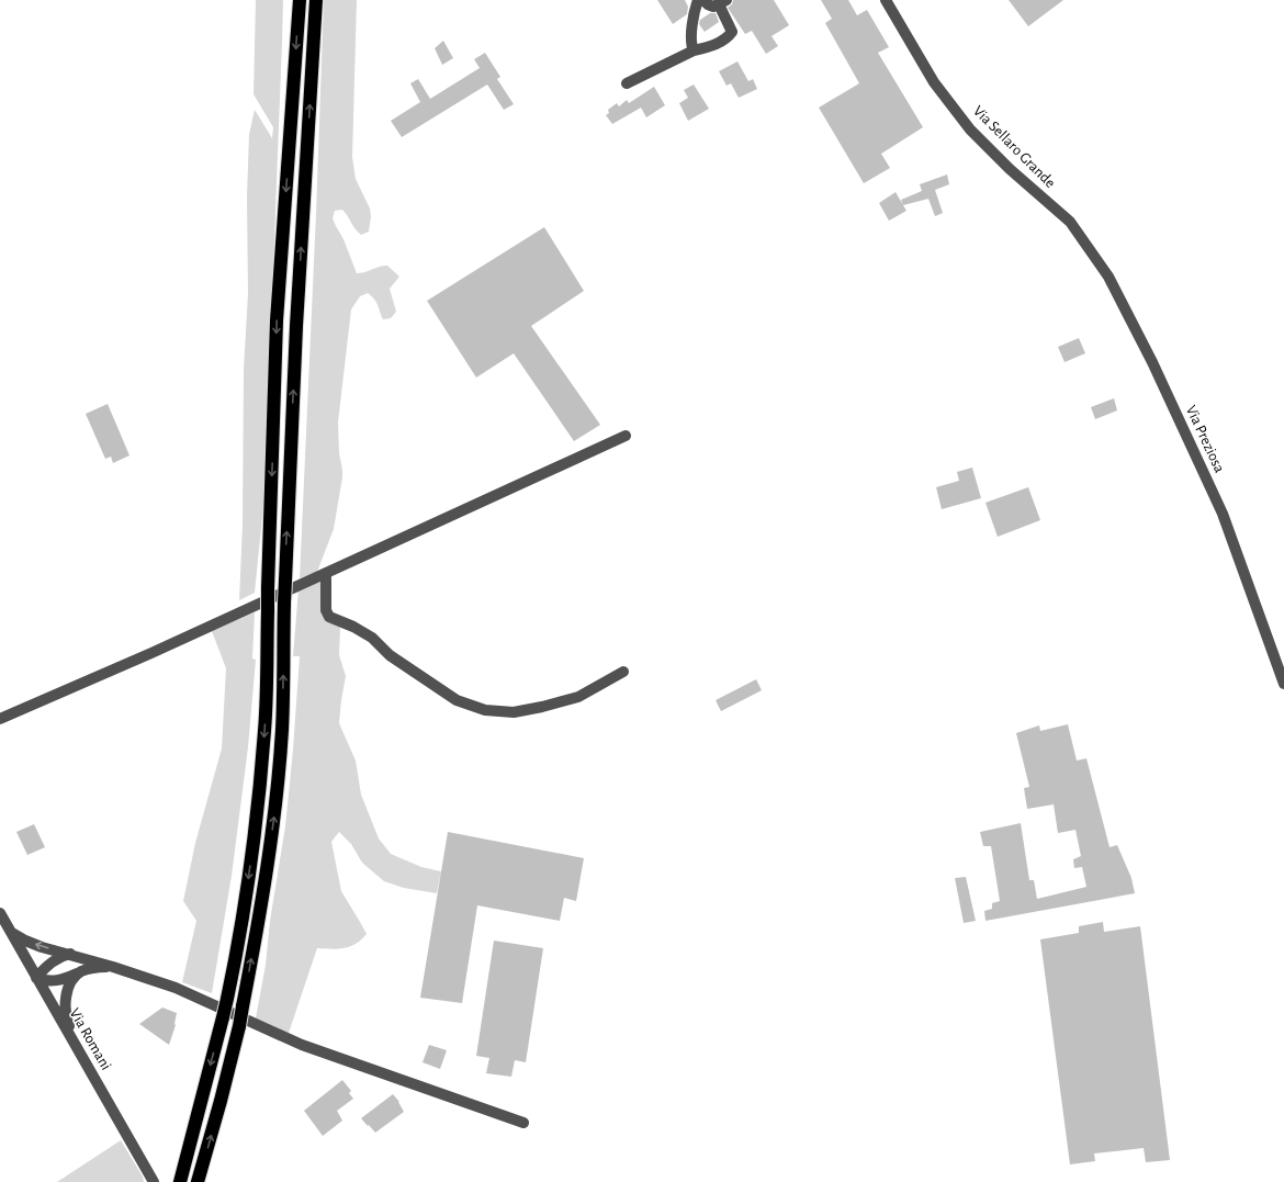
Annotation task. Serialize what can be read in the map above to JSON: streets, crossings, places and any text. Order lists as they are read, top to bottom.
{
  "streets": {
    "street": ["Via Sellaro Grande", "Via Preziosa", "Via Romani"]
  },
  "crossings": [
    ["Via Sellaro Grande", "Via Preziosa"]
  ]
}
